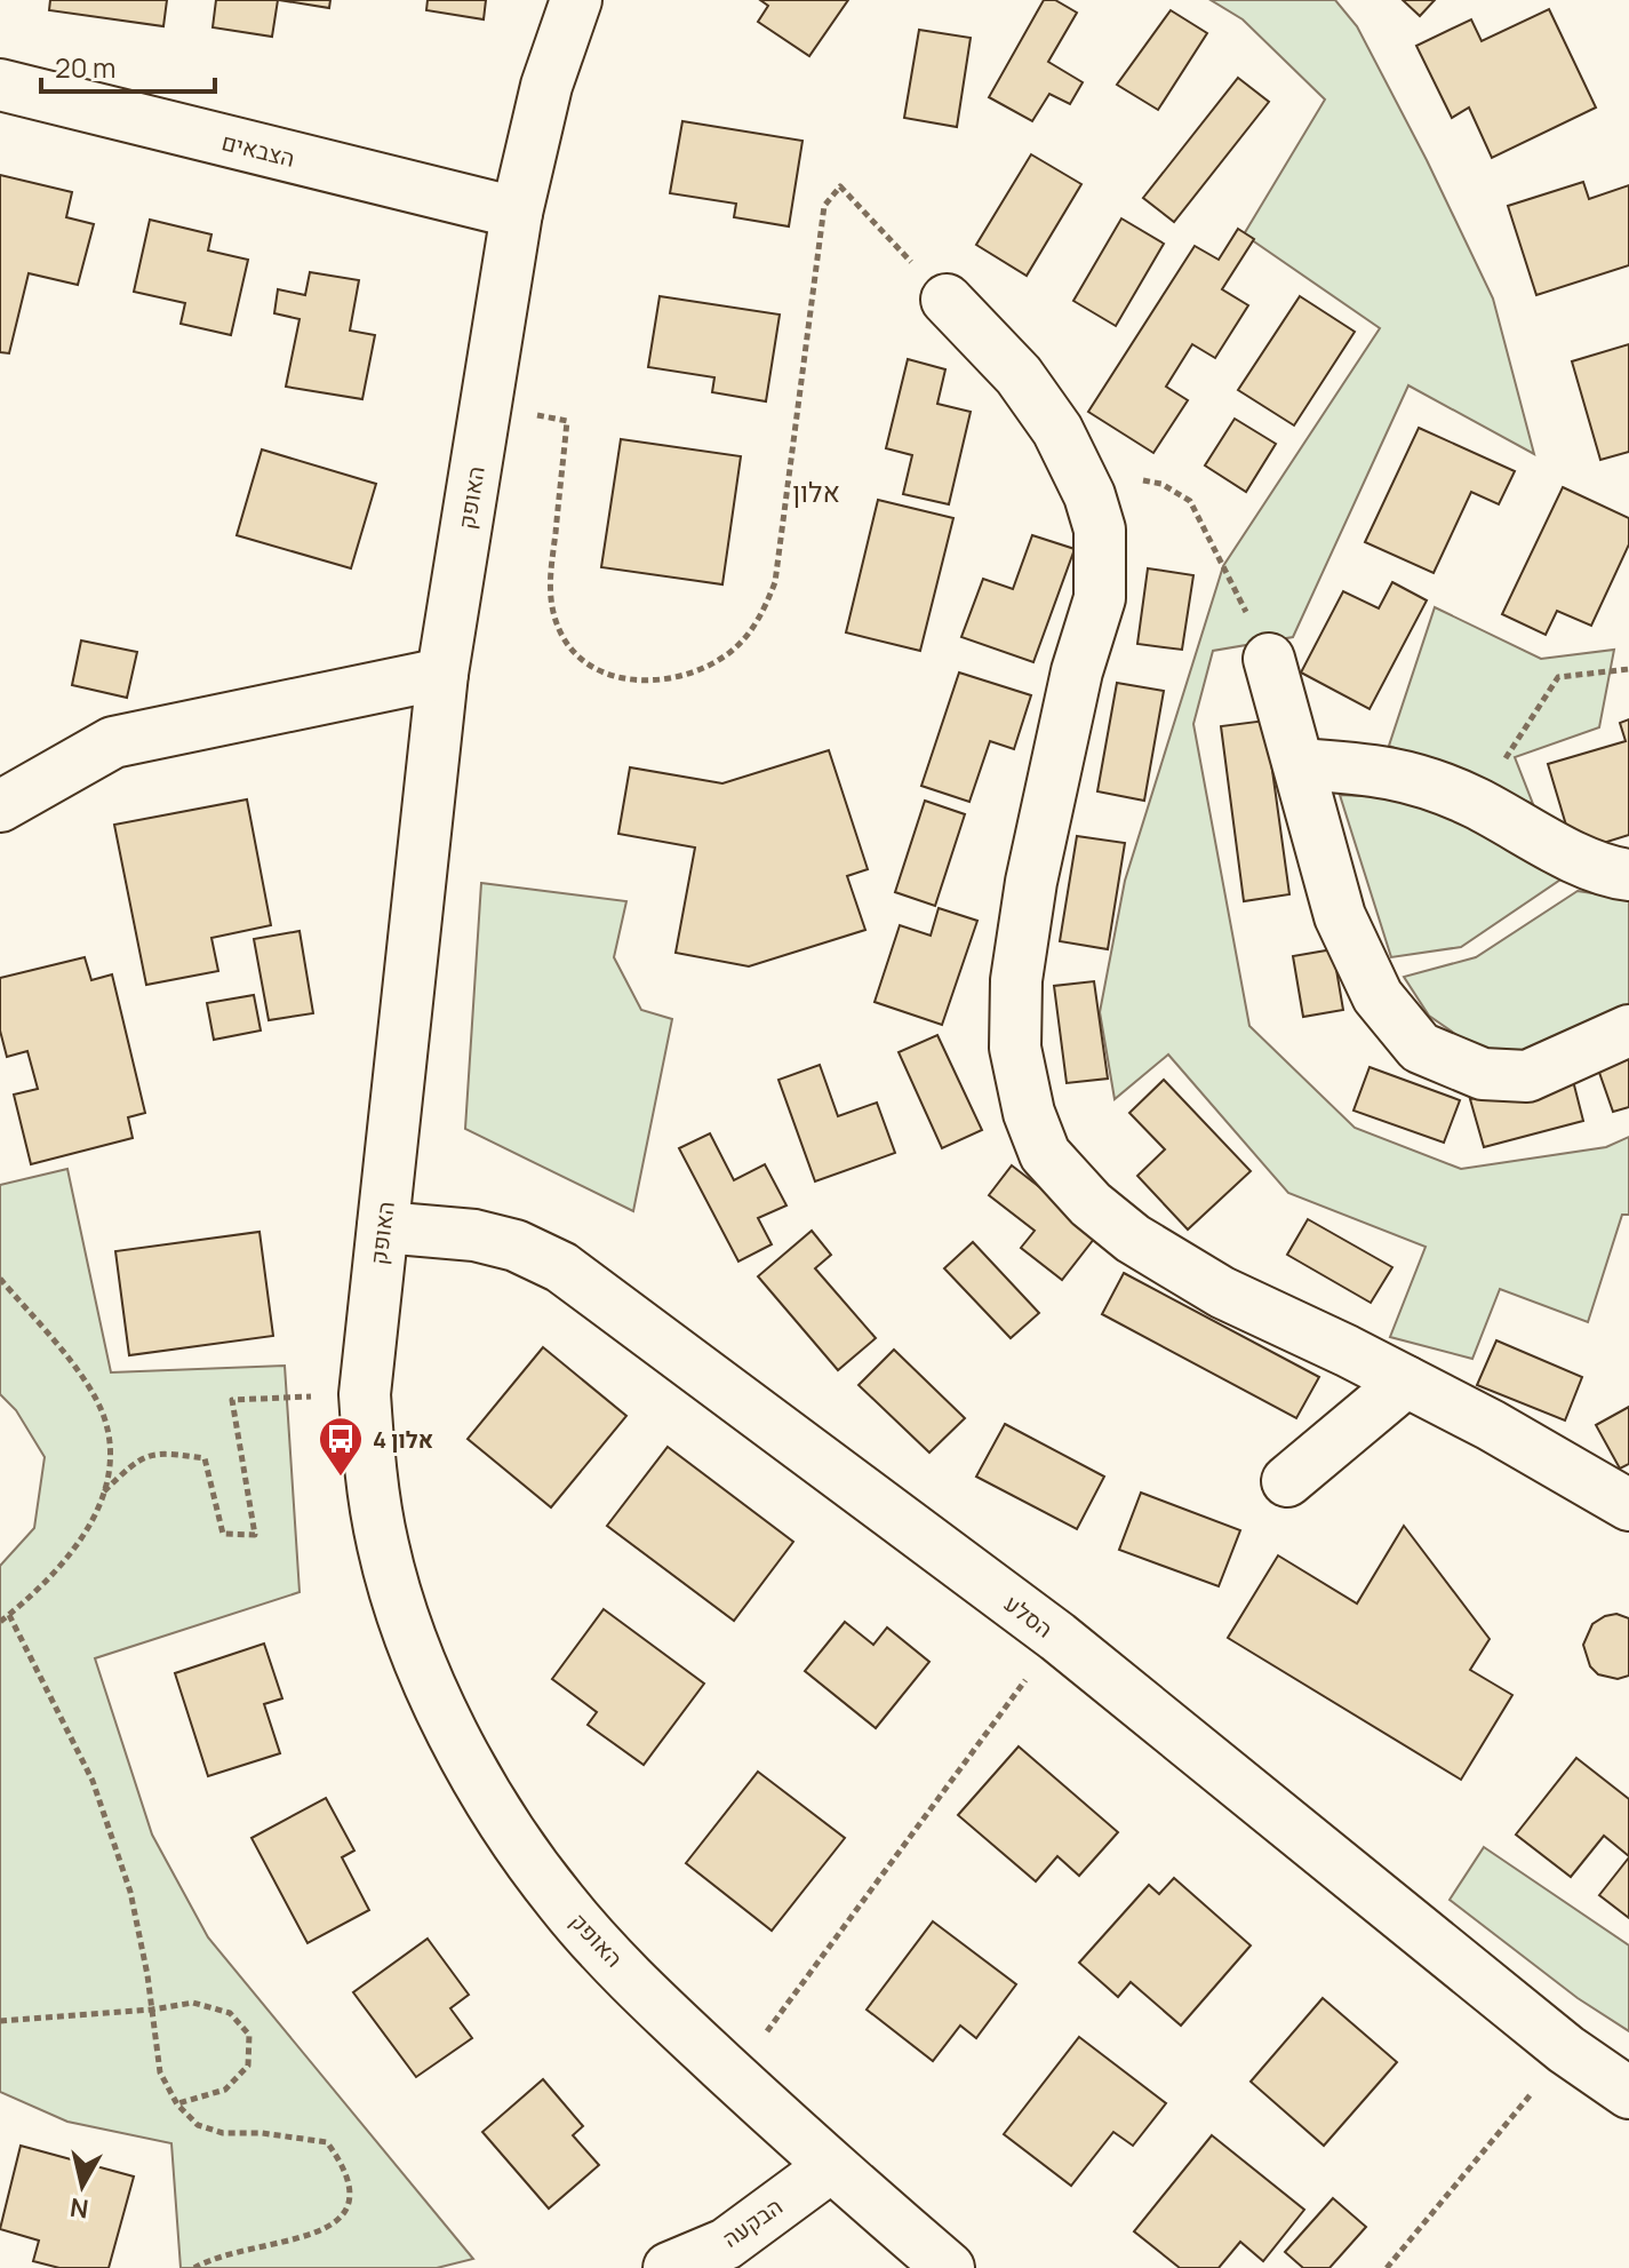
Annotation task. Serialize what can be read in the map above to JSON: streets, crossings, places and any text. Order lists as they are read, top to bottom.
{
  "streets": {
    "street": [
      "הצבאים",
      "האופק",
      "הסלע",
      "הבקעה"
    ]
  },
  "crossings": [
    ["הצבאים", "האופק"],
    ["האופק", "הסלע"],
    ["האופק", "הבקעה"]
  ],
  "districts": ["אלון"],
  "places": {
    "bus stop": ["אלון 4"]
  },
  "scale_bar": "20 m",
  "north": "bottom"
}
